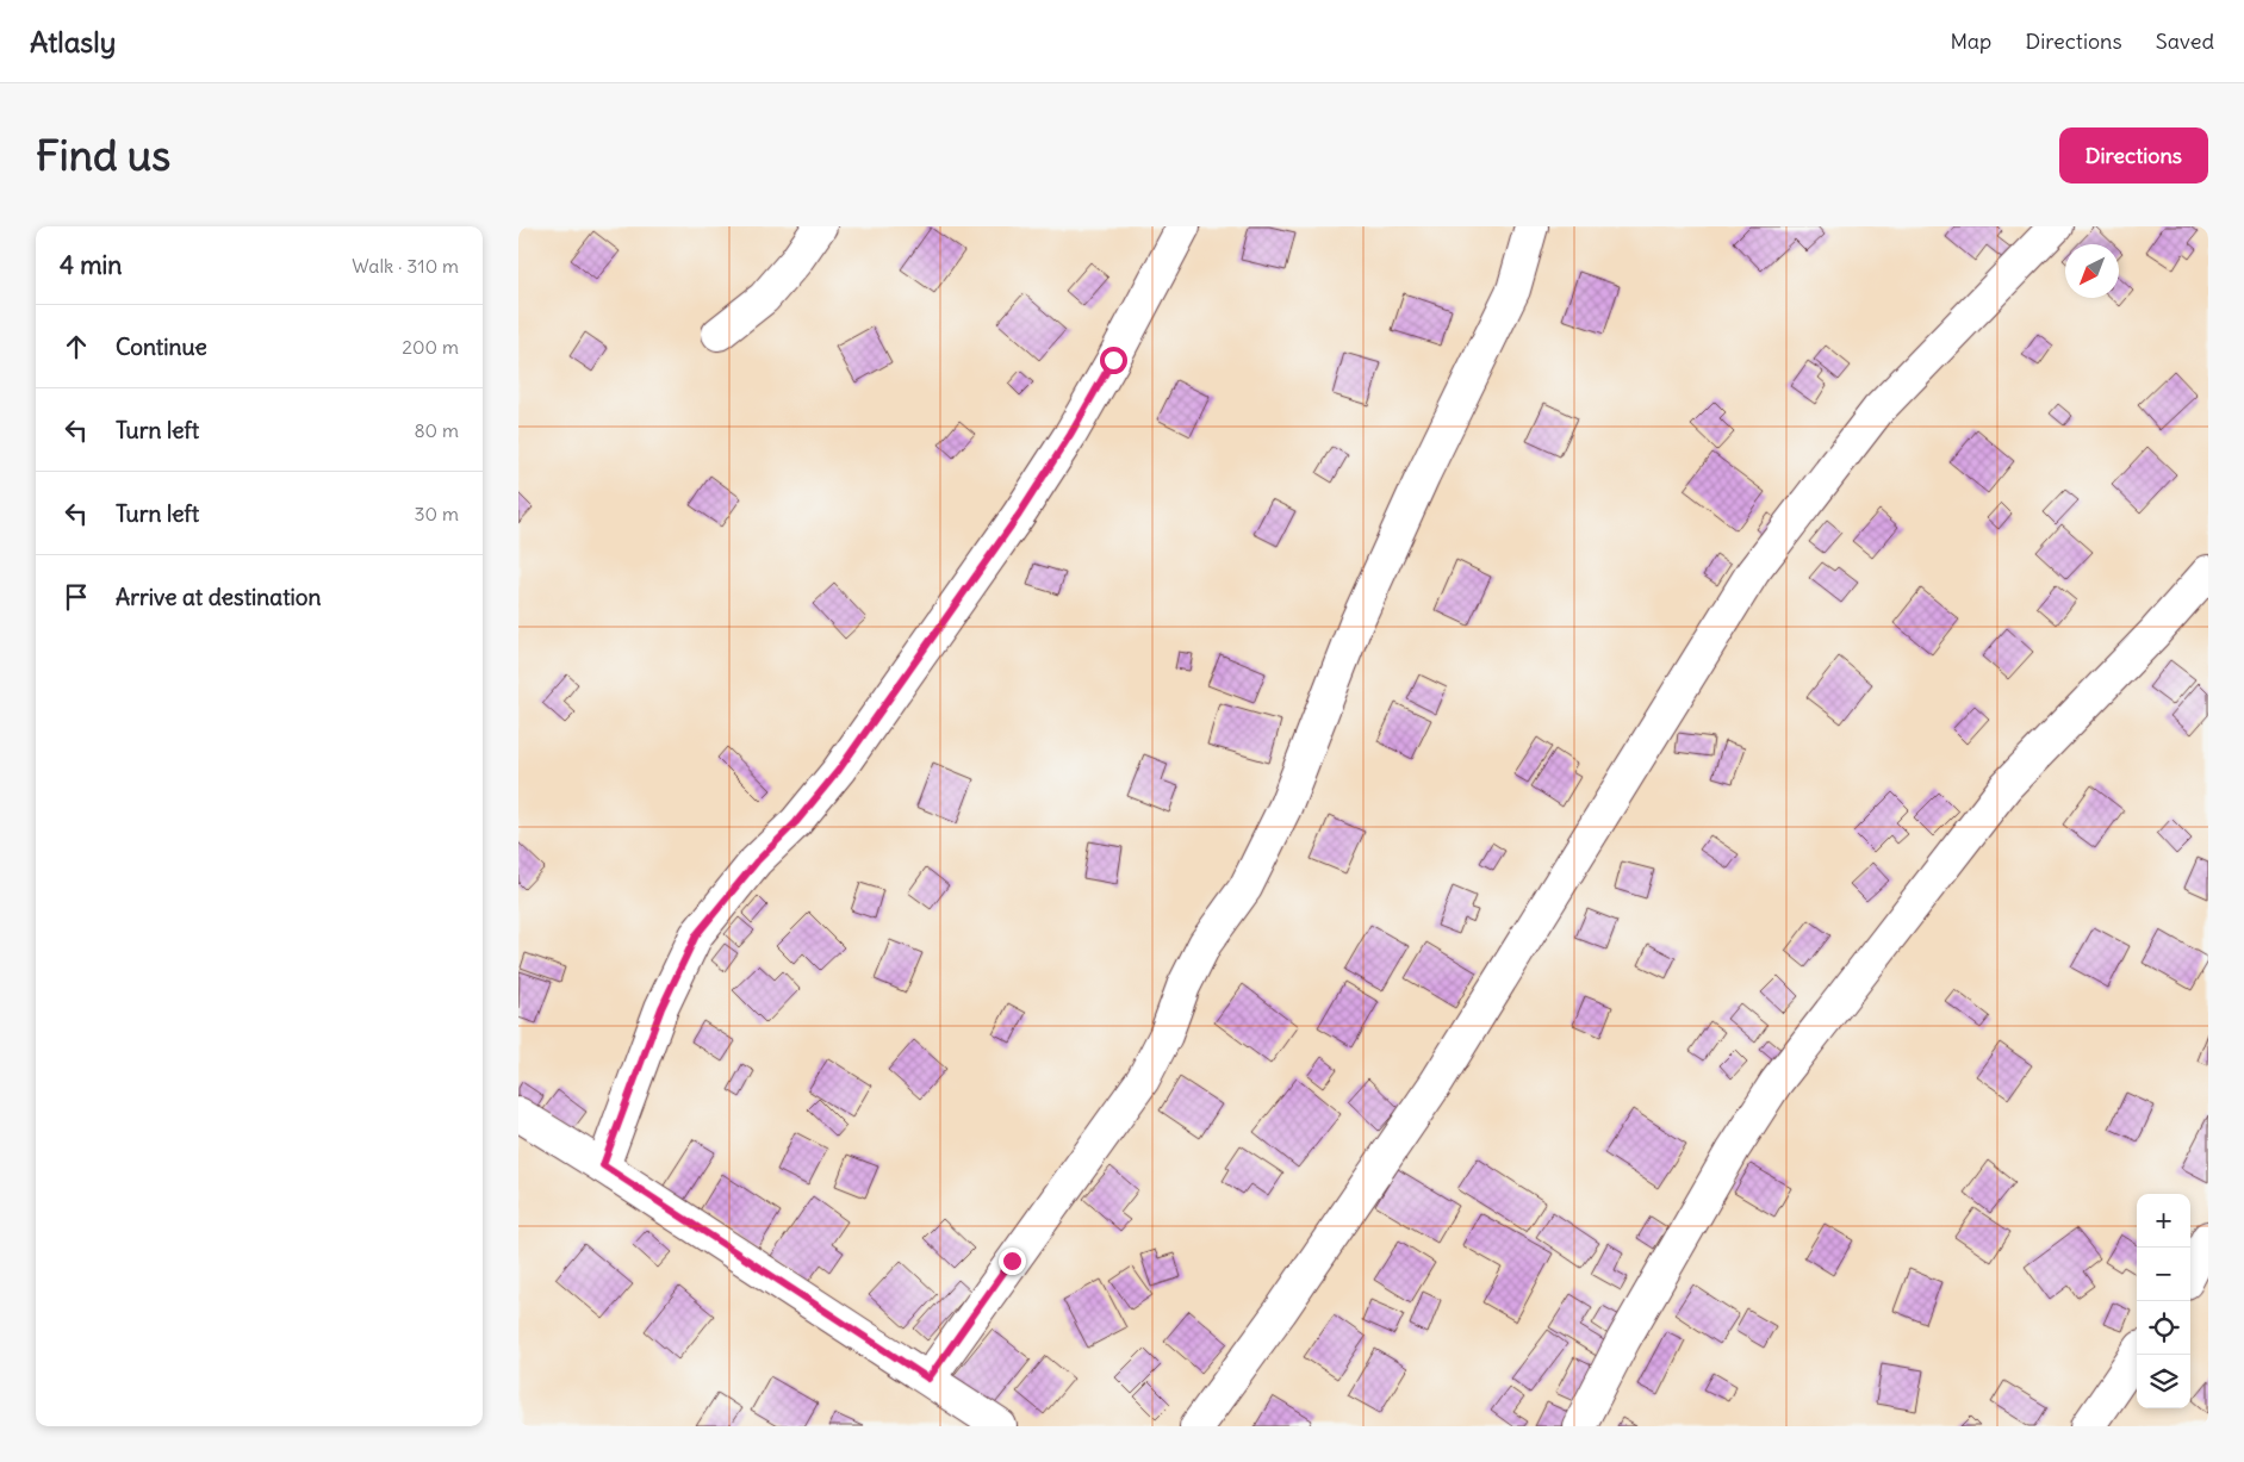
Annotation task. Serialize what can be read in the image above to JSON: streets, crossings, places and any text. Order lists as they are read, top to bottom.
{
  "north": "bottom left",
  "page": {
    "header": "Atlasly",
    "nav": ["Map", "Directions", "Saved"],
    "buttons": "Directions",
    "title": "Find us",
    "heading": ["4 min", "Walk · 310 m"],
    "list": [
      ["Continue", "200 m"],
      ["Turn left", "80 m"],
      ["Turn left", "30 m"],
      "Arrive at destination"
    ],
    "map_buttons": ["+", "−"]
  }
}
